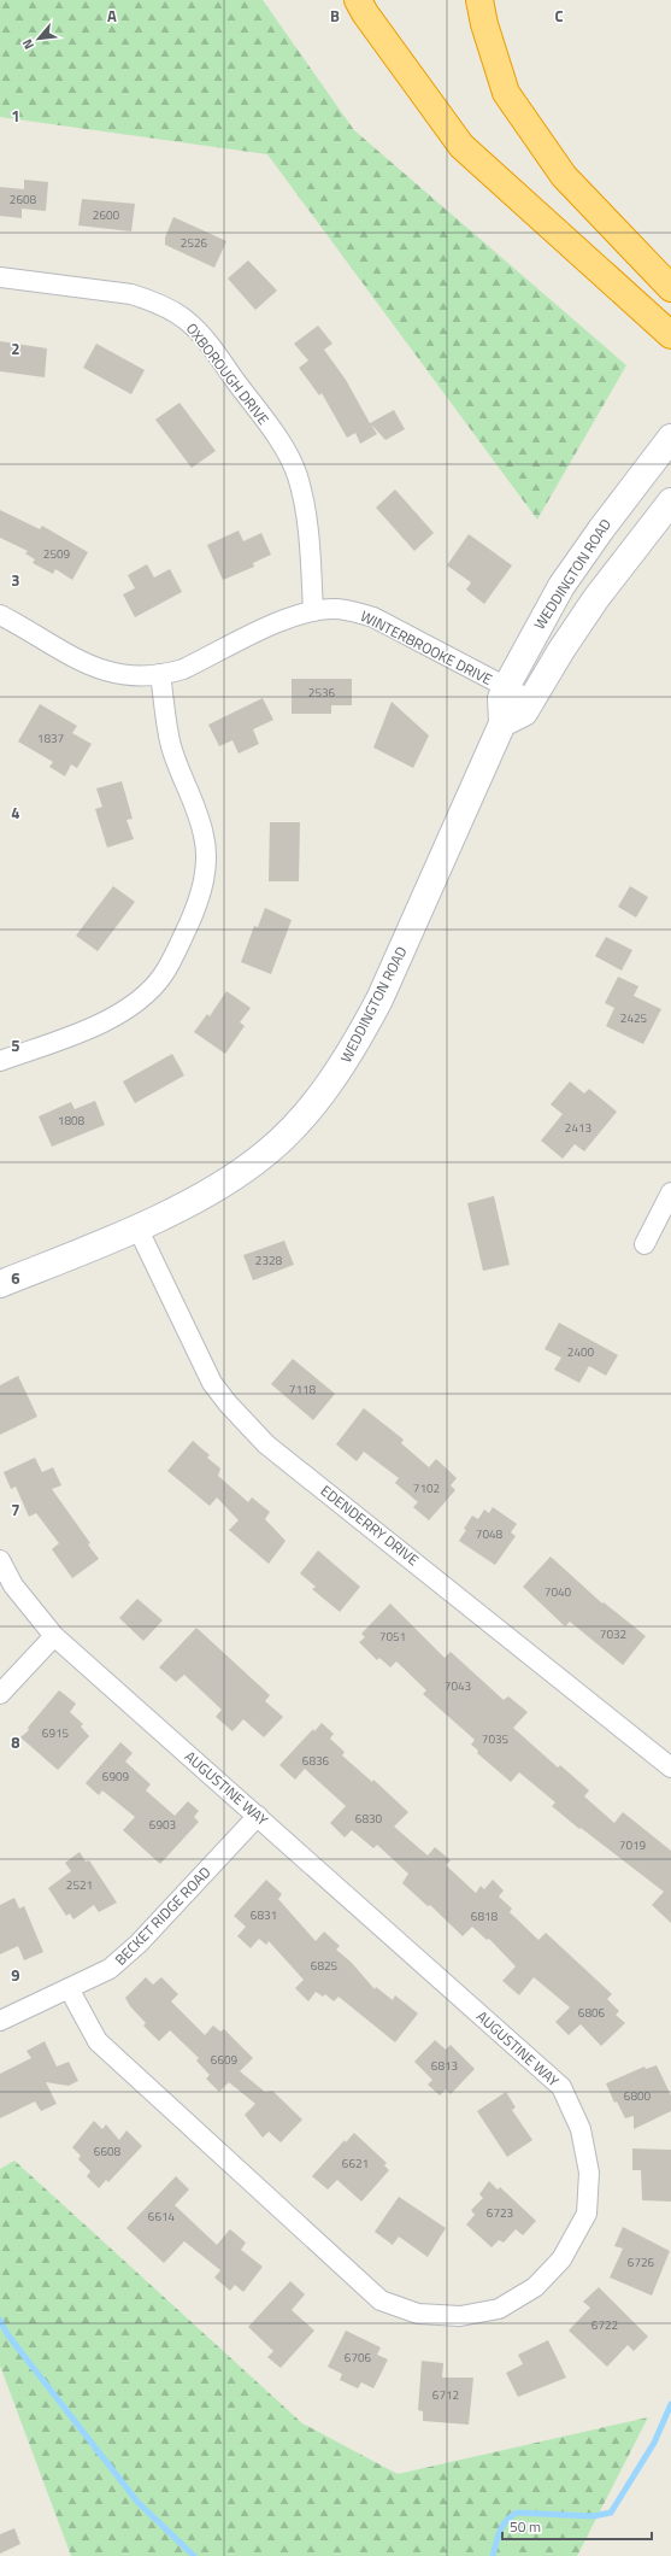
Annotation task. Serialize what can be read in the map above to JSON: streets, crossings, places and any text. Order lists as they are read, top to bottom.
{
  "streets": {
    "main road": ["WEDDINGTON ROAD"],
    "street": [
      "OXBOROUGH DRIVE",
      "WINTERBROOKE DRIVE",
      "EDENDERRY DRIVE",
      "AUGUSTINE WAY",
      "BECKET RIDGE ROAD"
    ]
  },
  "crossings": [
    ["OXBOROUGH DRIVE", "WINTERBROOKE DRIVE"],
    ["WEDDINGTON ROAD", "WINTERBROOKE DRIVE"],
    ["WEDDINGTON ROAD", "EDENDERRY DRIVE"],
    ["AUGUSTINE WAY", "BECKET RIDGE ROAD"]
  ],
  "house_numbers": [
    "2608",
    "2600",
    "2526",
    "2509",
    "2536",
    "1837",
    "2425",
    "1808",
    "2413",
    "2328",
    "2400",
    "7118",
    "7102",
    "7048",
    "7040",
    "7032",
    "7051",
    "7043",
    "6915",
    "7035",
    "6836",
    "6909",
    "6830",
    "6903",
    "7019",
    "2521",
    "6831",
    "6818",
    "6825",
    "6806",
    "6609",
    "6813",
    "6800",
    "6608",
    "6621",
    "6723",
    "6614",
    "6726",
    "6722",
    "6706",
    "6712"
  ],
  "scale_bar": "50 m",
  "north": "bottom left",
  "grid": {
    "columns": ["A", "B", "C"],
    "rows": [
      "1",
      "2",
      "3",
      "4",
      "5",
      "6",
      "7",
      "8",
      "9"
    ]
  }
}
